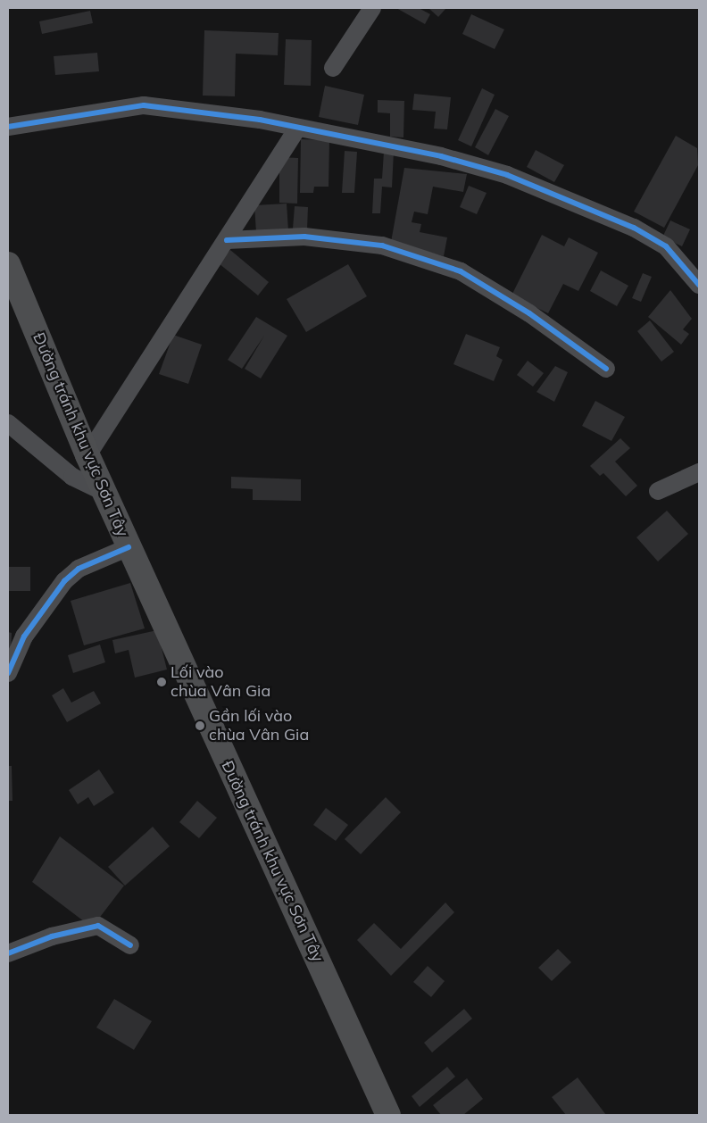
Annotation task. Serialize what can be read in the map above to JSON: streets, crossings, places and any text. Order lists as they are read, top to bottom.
{
  "streets": {
    "highway": ["Đường tránh khu vực Sơn Tây"]
  },
  "places": ["Lối vào chùa Vân Gia", "Gần lối vào chùa Vân Gia"]
}
